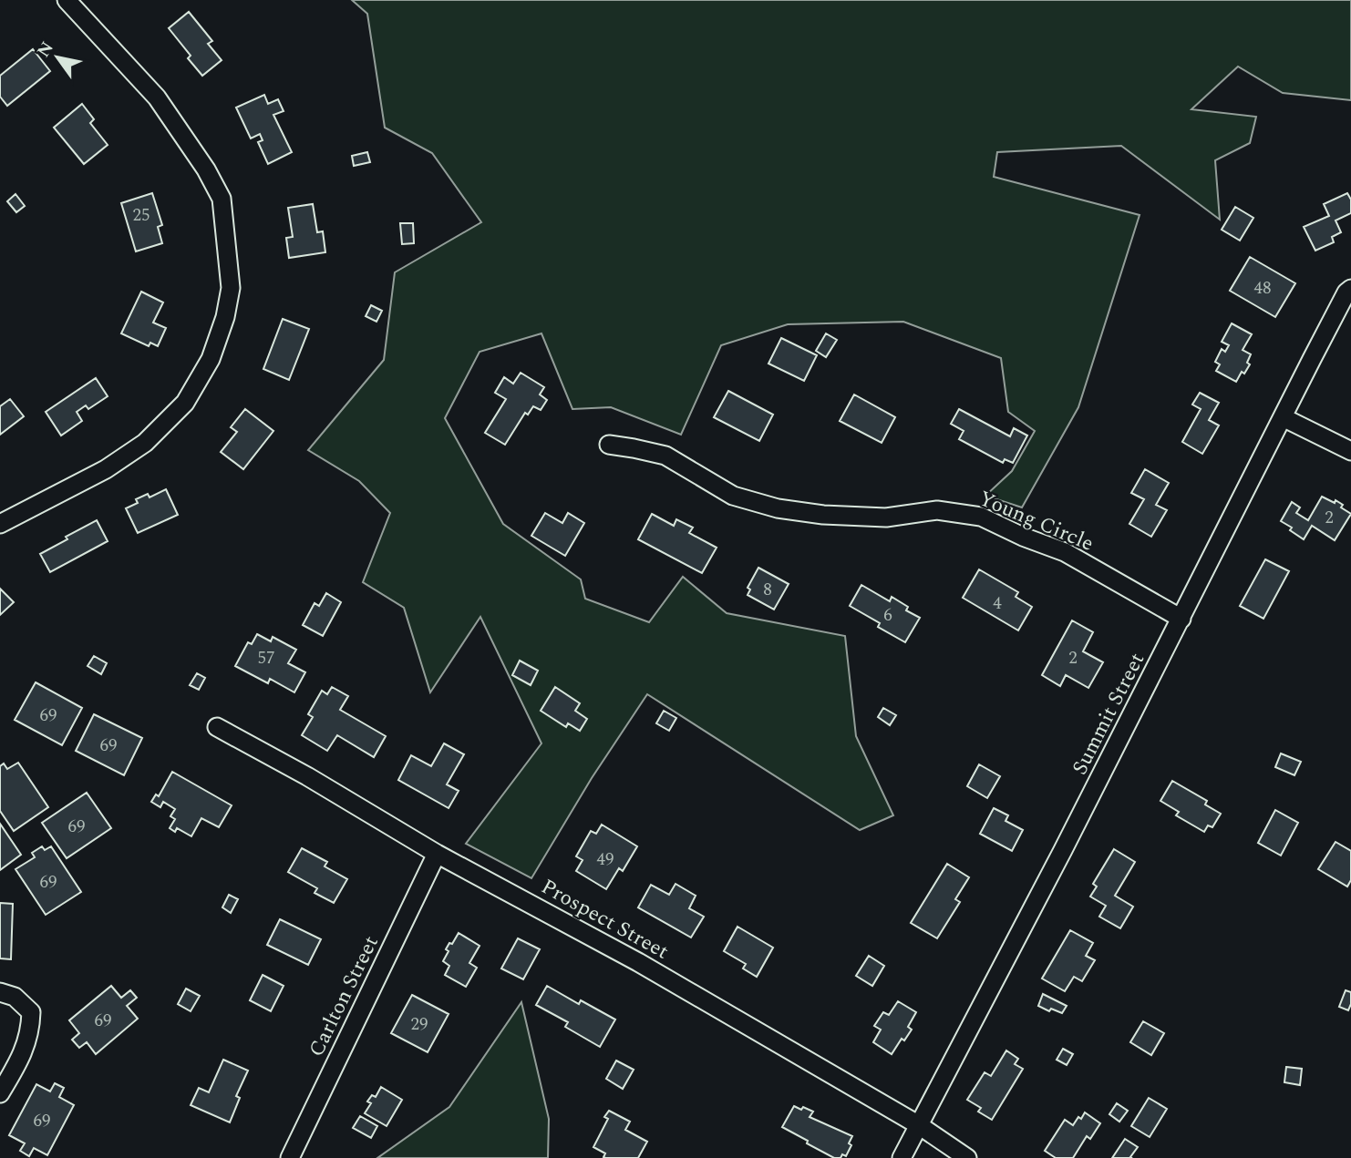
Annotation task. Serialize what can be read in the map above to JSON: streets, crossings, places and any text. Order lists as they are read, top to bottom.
{
  "streets": {
    "street": [
      "Young Circle",
      "Summit Street",
      "Prospect Street",
      "Carlton Street"
    ]
  },
  "crossings": [
    ["Young Circle", "Summit Street"],
    ["Summit Street", "Prospect Street"],
    ["Prospect Street", "Carlton Street"]
  ],
  "house_numbers": [
    "25",
    "48",
    "2",
    "8",
    "4",
    "6",
    "57",
    "2",
    "69",
    "69",
    "69",
    "49",
    "69",
    "69",
    "29",
    "69"
  ],
  "north": "top left"
}
